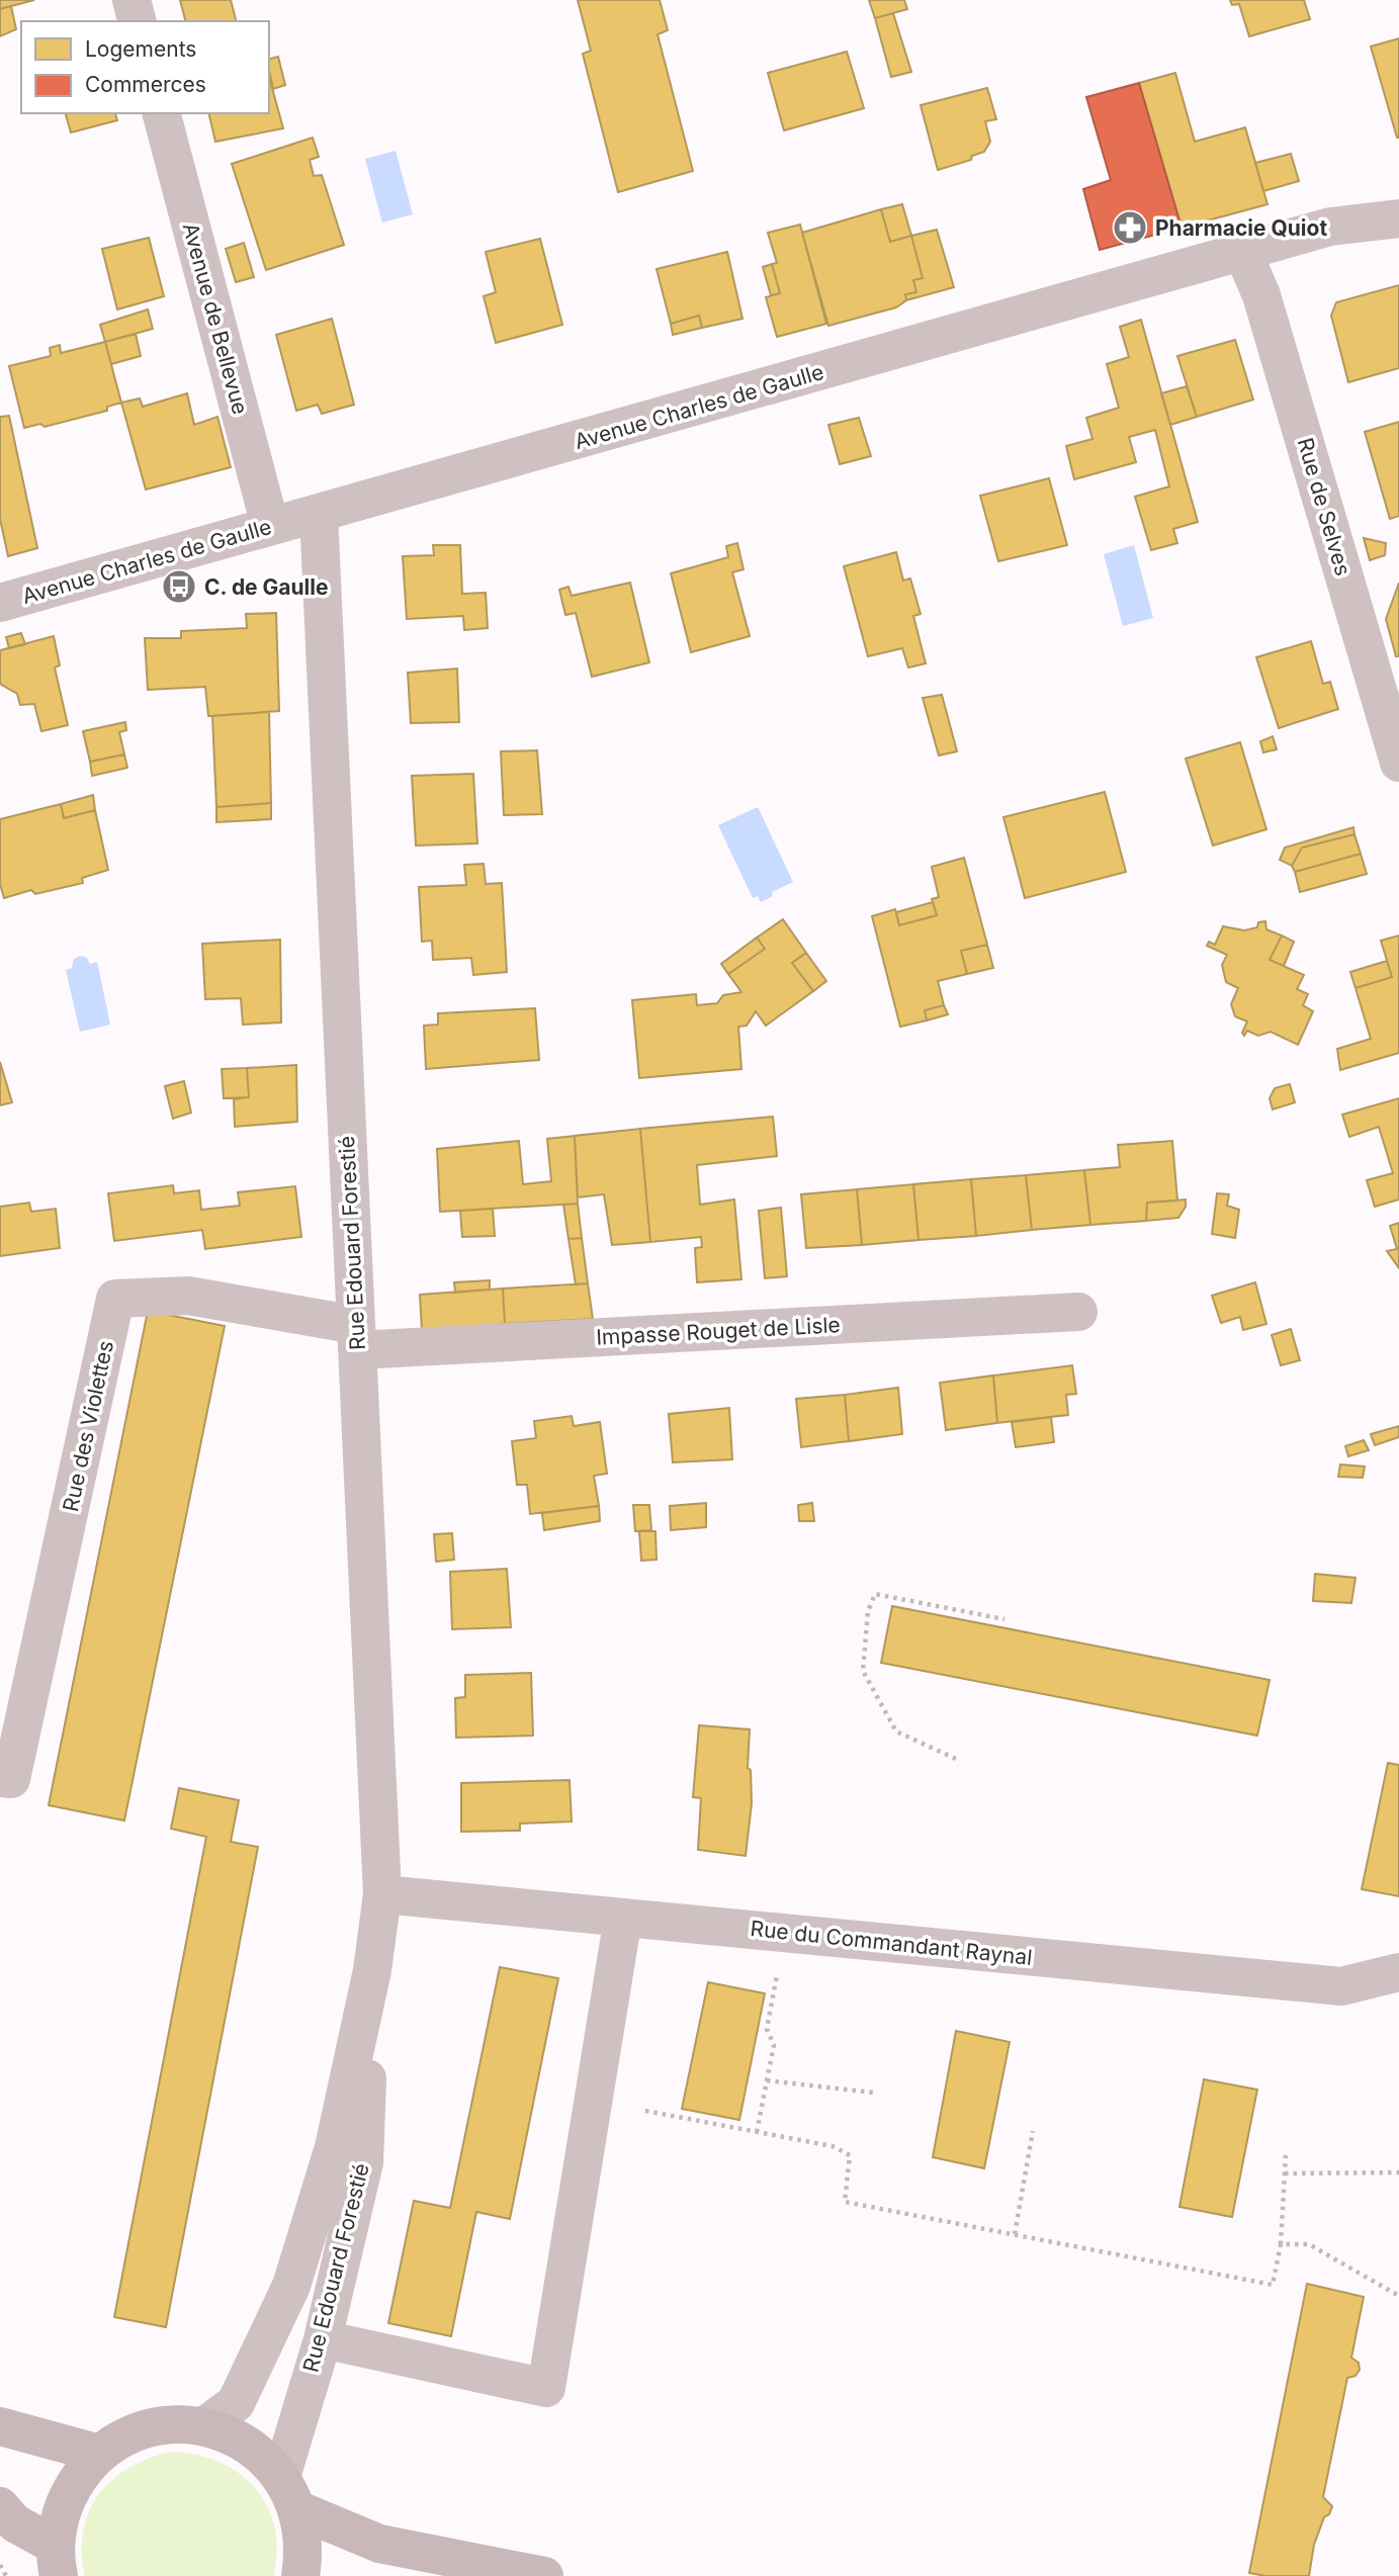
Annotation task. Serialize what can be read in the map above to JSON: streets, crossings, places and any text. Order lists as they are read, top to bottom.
{
  "streets": {
    "street": [
      "Avenue de Bellevue",
      "Avenue Charles de Gaulle",
      "Rue de Selves",
      "Rue Edouard Forestié",
      "Impasse Rouget de Lisle",
      "Rue des Violettes",
      "Rue du Commandant Raynal"
    ]
  },
  "crossings": [
    ["Avenue de Bellevue", "Avenue Charles de Gaulle"],
    ["Avenue Charles de Gaulle", "Rue de Selves"],
    ["Avenue Charles de Gaulle", "Rue Edouard Forestié"],
    ["Rue Edouard Forestié", "Impasse Rouget de Lisle"],
    ["Rue Edouard Forestié", "Rue des Violettes"],
    ["Rue Edouard Forestié", "Rue du Commandant Raynal"],
    ["Impasse Rouget de Lisle", "Rue des Violettes"]
  ],
  "places": {
    "pharmacy": ["Pharmacie Quiot"],
    "bus stop": ["C. de Gaulle"]
  },
  "legend": ["Logements", "Commerces"]
}
